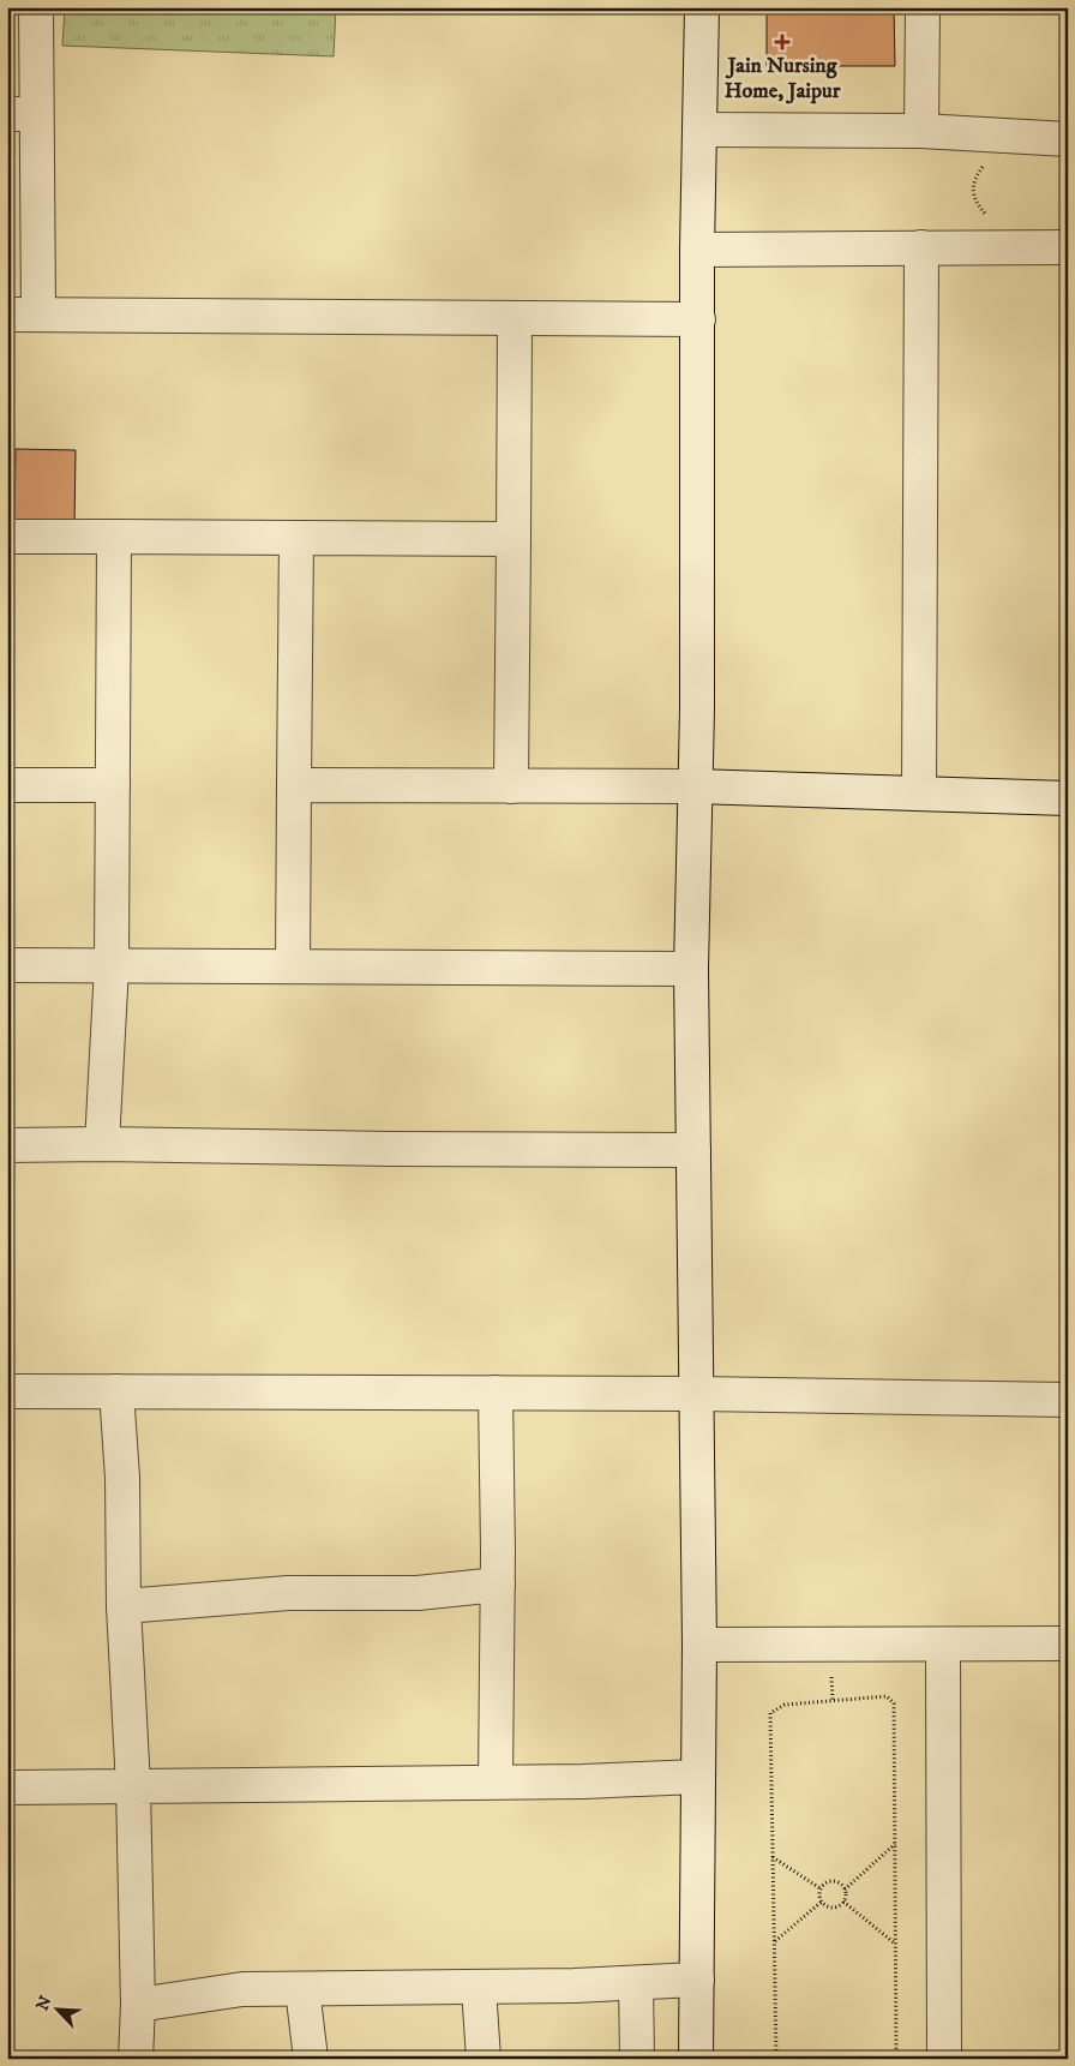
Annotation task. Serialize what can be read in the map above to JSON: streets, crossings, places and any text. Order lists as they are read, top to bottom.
{
  "places": {
    "health": ["Jain Nursing Home, Jaipur"]
  },
  "north": "top left"
}
